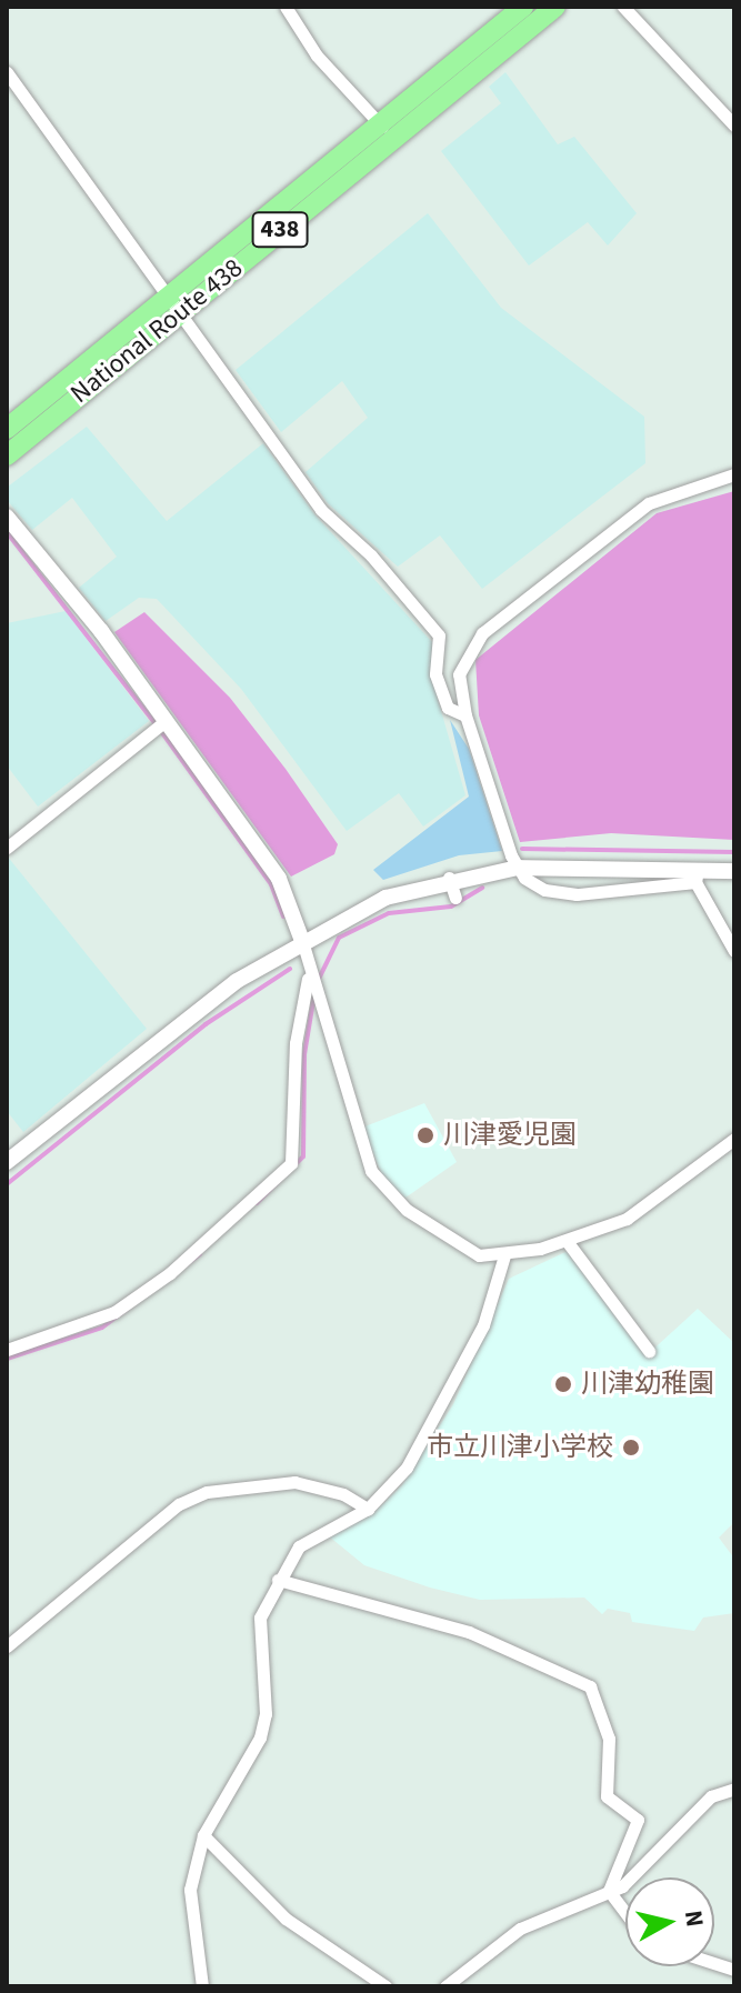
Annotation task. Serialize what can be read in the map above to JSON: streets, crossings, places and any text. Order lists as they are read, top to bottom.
{
  "streets": {
    "highway": ["438", "National Route 438"]
  },
  "places": ["川津愛児園", "川津幼稚園", "市立川津小学校"],
  "north": "right"
}
